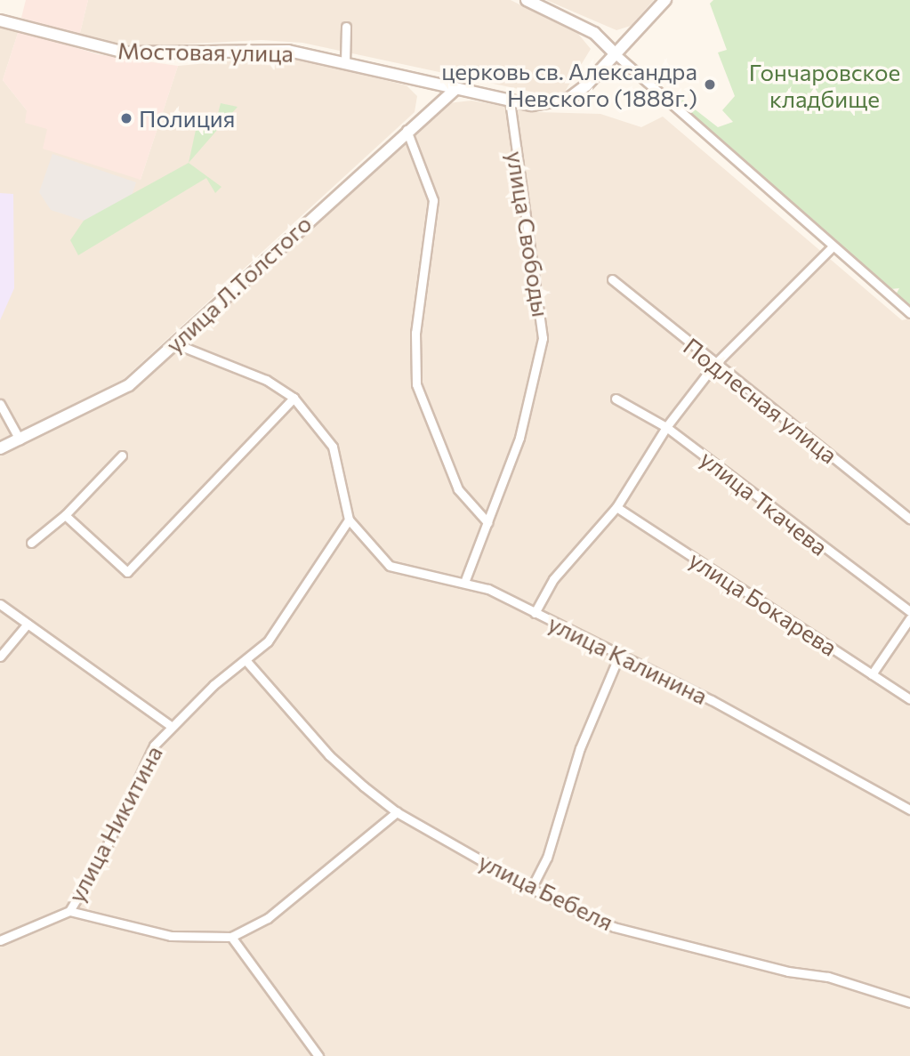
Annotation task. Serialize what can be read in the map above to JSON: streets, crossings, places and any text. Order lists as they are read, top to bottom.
{
  "streets": {
    "main road": ["Мостовая улица", "улица Л.Толстого"],
    "street": [
      "улица Свободы",
      "Подлесная улица",
      "улица Ткачева",
      "улица Бокарева",
      "улица Калинина",
      "улица Никитина",
      "улица Бебеля"
    ]
  },
  "crossings": [
    ["Мостовая улица", "улица Свободы"],
    ["Мостовая улица", "улица Л.Толстого"],
    ["улица Свободы", "улица Калинина"],
    ["улица Калинина", "улица Никитина"],
    ["улица Никитина", "улица Бебеля"]
  ],
  "parks": ["Гончаровское кладбище"],
  "places": ["церковь св. Александра Невского (1888г.)", "Полиция"]
}
